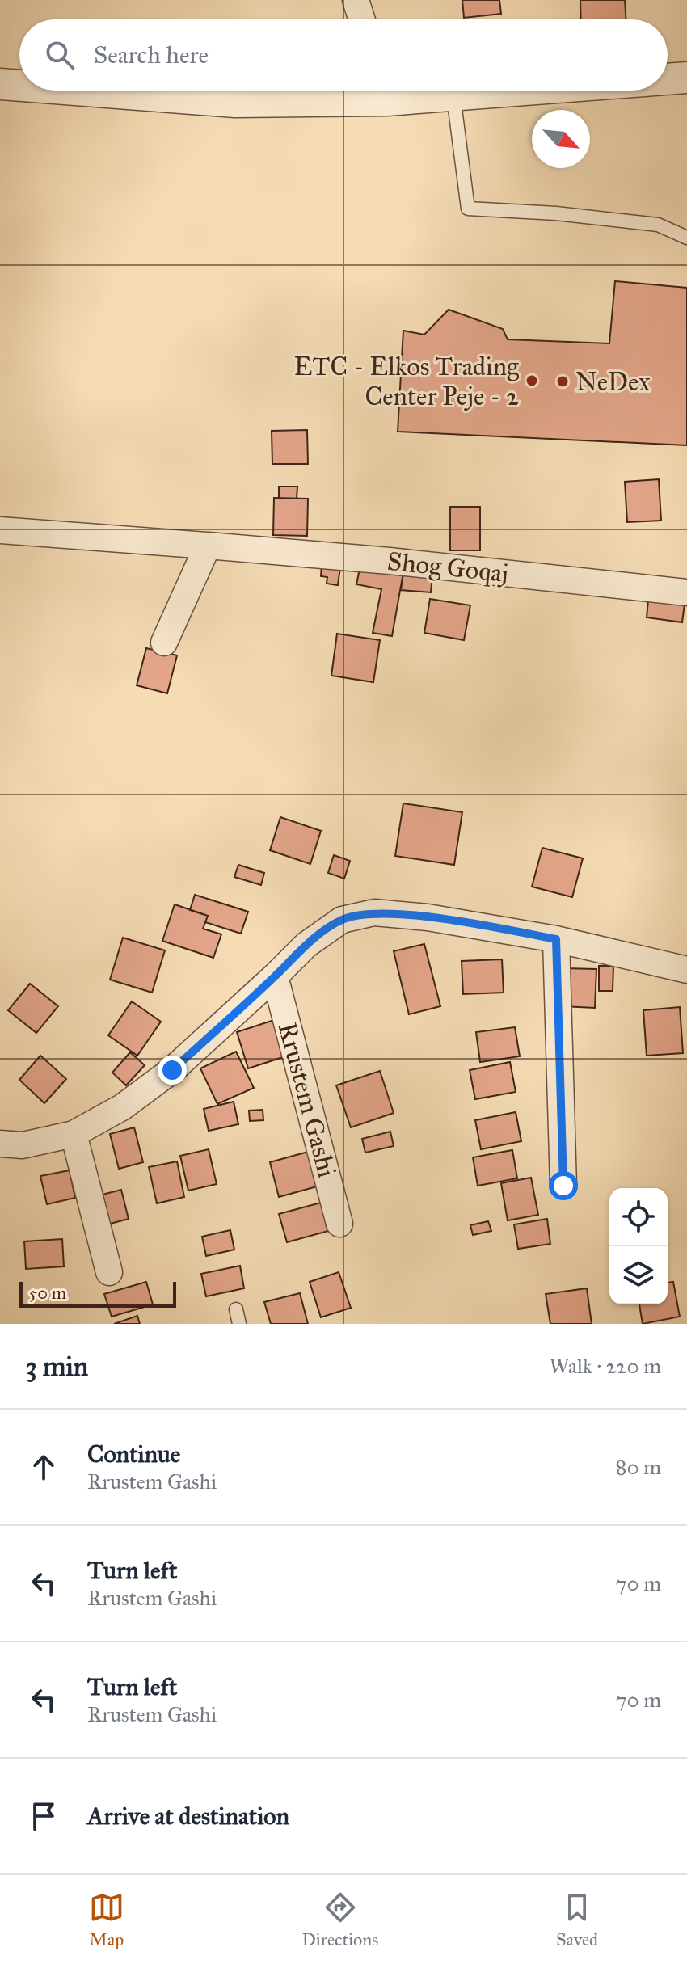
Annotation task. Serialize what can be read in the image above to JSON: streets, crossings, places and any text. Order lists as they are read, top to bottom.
{
  "streets": {
    "street": ["Shog Goqaj", "Rrustem Gashi"]
  },
  "places": ["ETC - Elkos Trading Center Peje - 2", "NeDex"],
  "scale_bar": "50 m",
  "north": "bottom right",
  "page": {
    "search": "Search here",
    "scale": "50 m",
    "heading": ["3 min", "Walk · 220 m"],
    "list": [
      ["Continue", "Rrustem Gashi", "80 m"],
      ["Turn left", "Rrustem Gashi", "70 m"],
      ["Turn left", "Rrustem Gashi", "70 m"],
      "Arrive at destination"
    ],
    "nav": ["Map", "Directions", "Saved"]
  }
}
